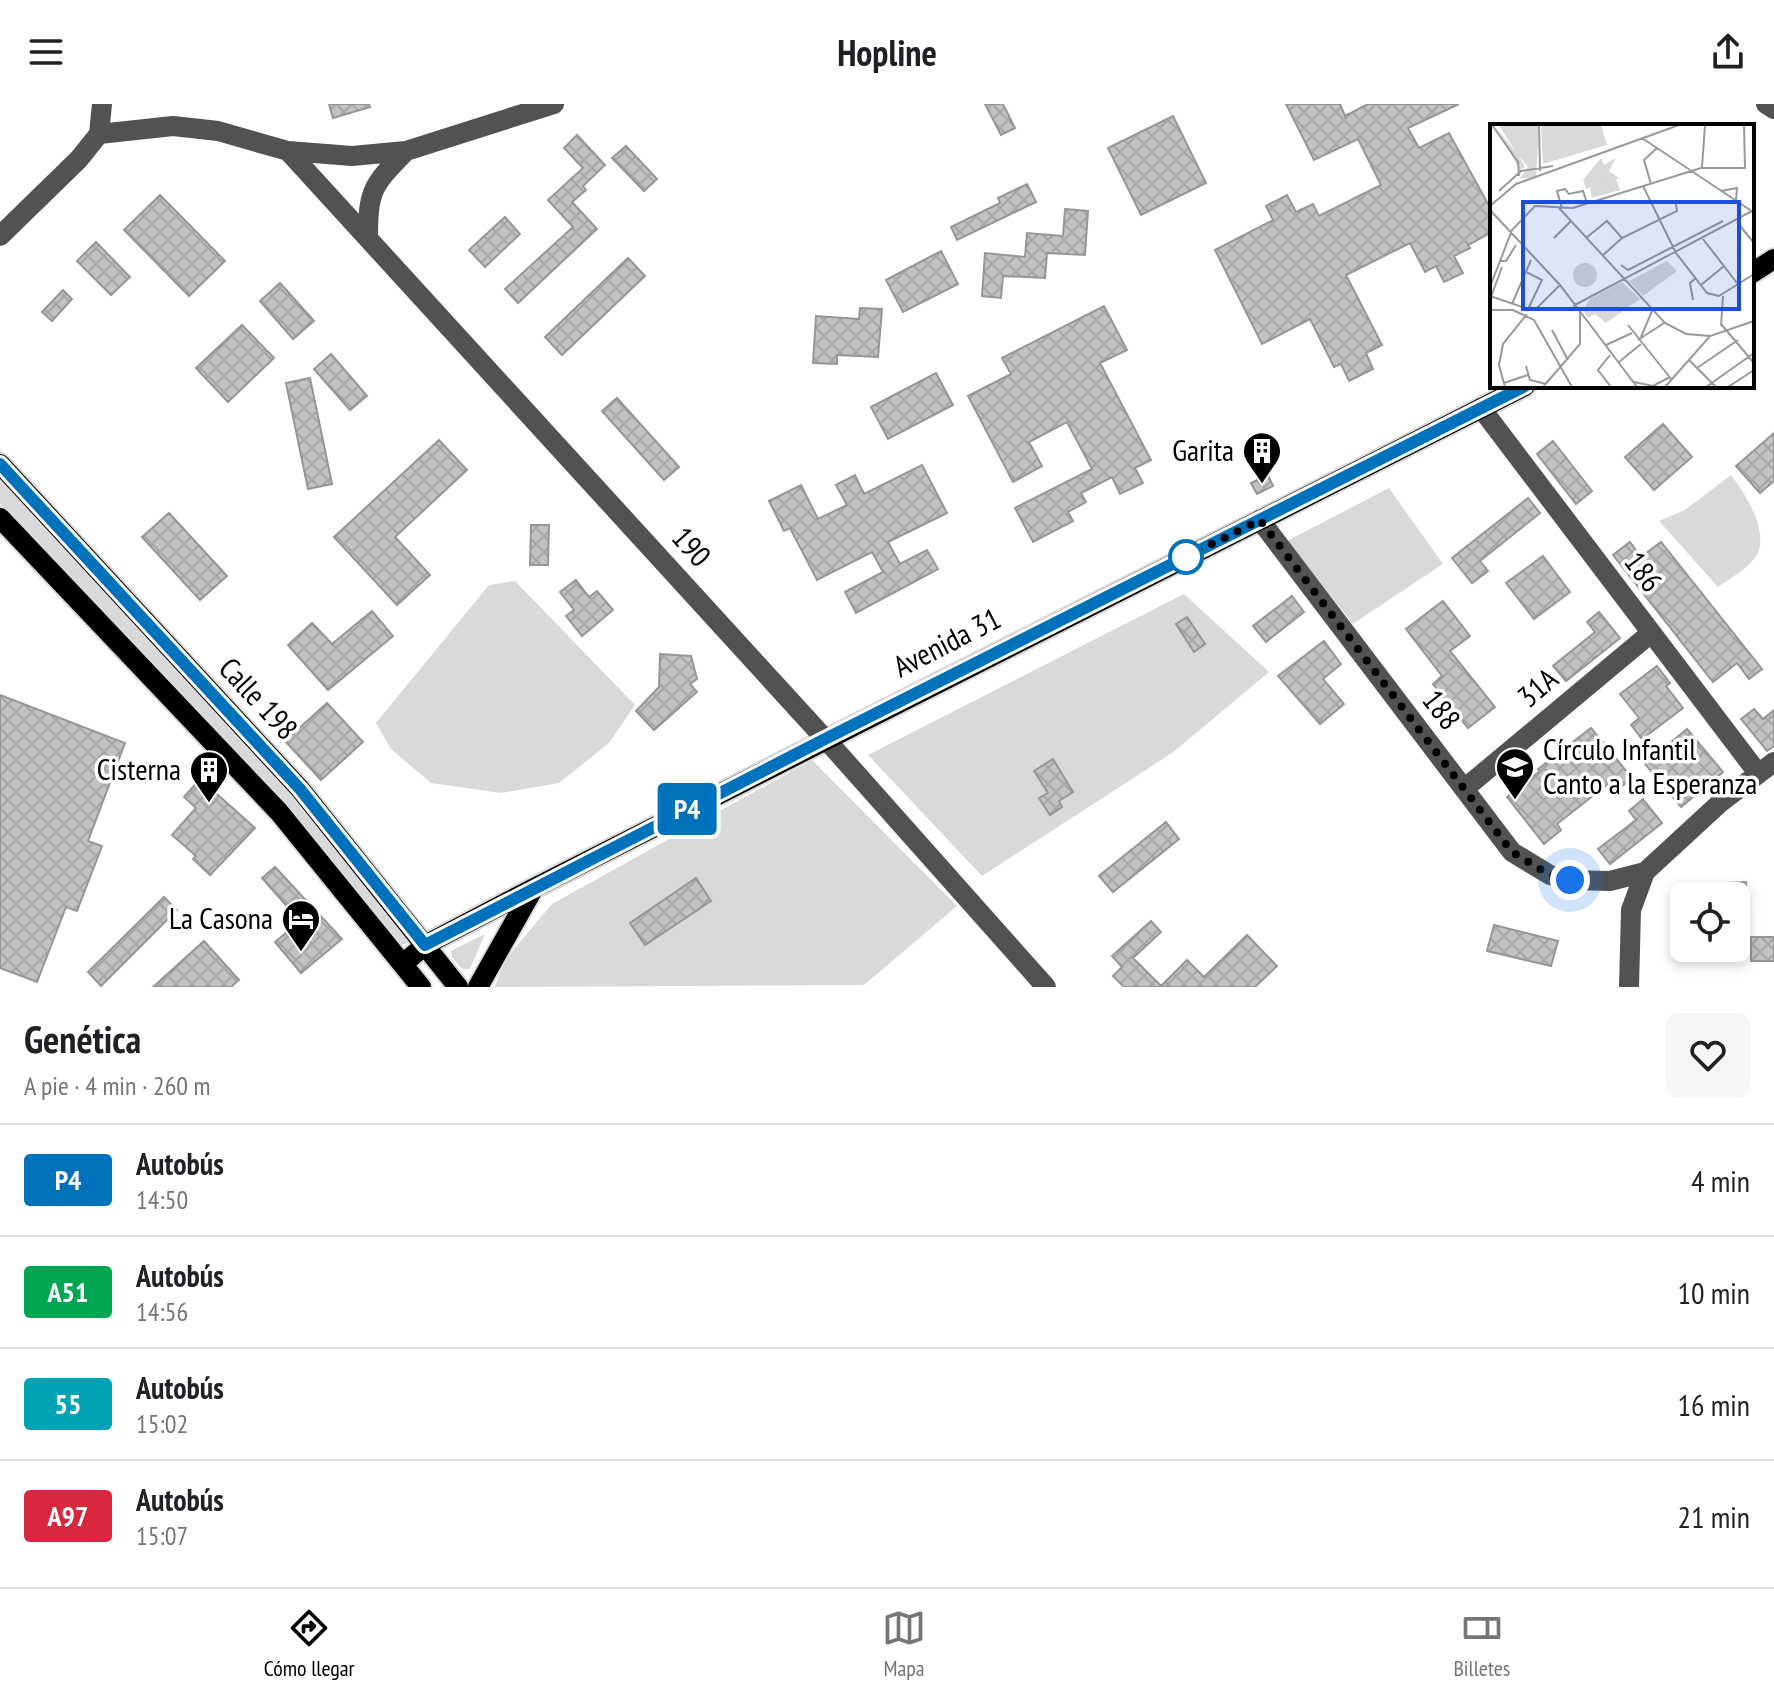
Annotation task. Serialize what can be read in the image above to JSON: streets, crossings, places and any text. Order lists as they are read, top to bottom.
{
  "streets": {
    "main road": ["Avenida 31", "Calle 198"],
    "street": [
      "190",
      "186",
      "31A",
      "188"
    ]
  },
  "crossings": [
    ["190", "Avenida 31"],
    ["186", "Avenida 31"],
    ["186", "31A"],
    ["Avenida 31", "Calle 198"],
    ["Avenida 31", "188"],
    ["31A", "188"]
  ],
  "places": {
    "building": ["Garita", "Cisterna"],
    "school or university": ["Círculo Infantil Canto a la Esperanza"],
    "hotel": ["La Casona"]
  },
  "lines": ["bus line P4"],
  "page": {
    "header": "Hopline",
    "on_map": "P4",
    "heading": ["Genética", "A pie · 4 min · 260 m"],
    "list": [
      {
        "mark": "P4",
        "name": "Autobús",
        "note": "14:50",
        "value": "4 min"
      },
      {
        "mark": "A51",
        "name": "Autobús",
        "note": "14:56",
        "value": "10 min"
      },
      {
        "mark": "55",
        "name": "Autobús",
        "note": "15:02",
        "value": "16 min"
      },
      {
        "mark": "A97",
        "name": "Autobús",
        "note": "15:07",
        "value": "21 min"
      }
    ],
    "tabs": ["Cómo llegar", "Mapa", "Billetes"]
  }
}
